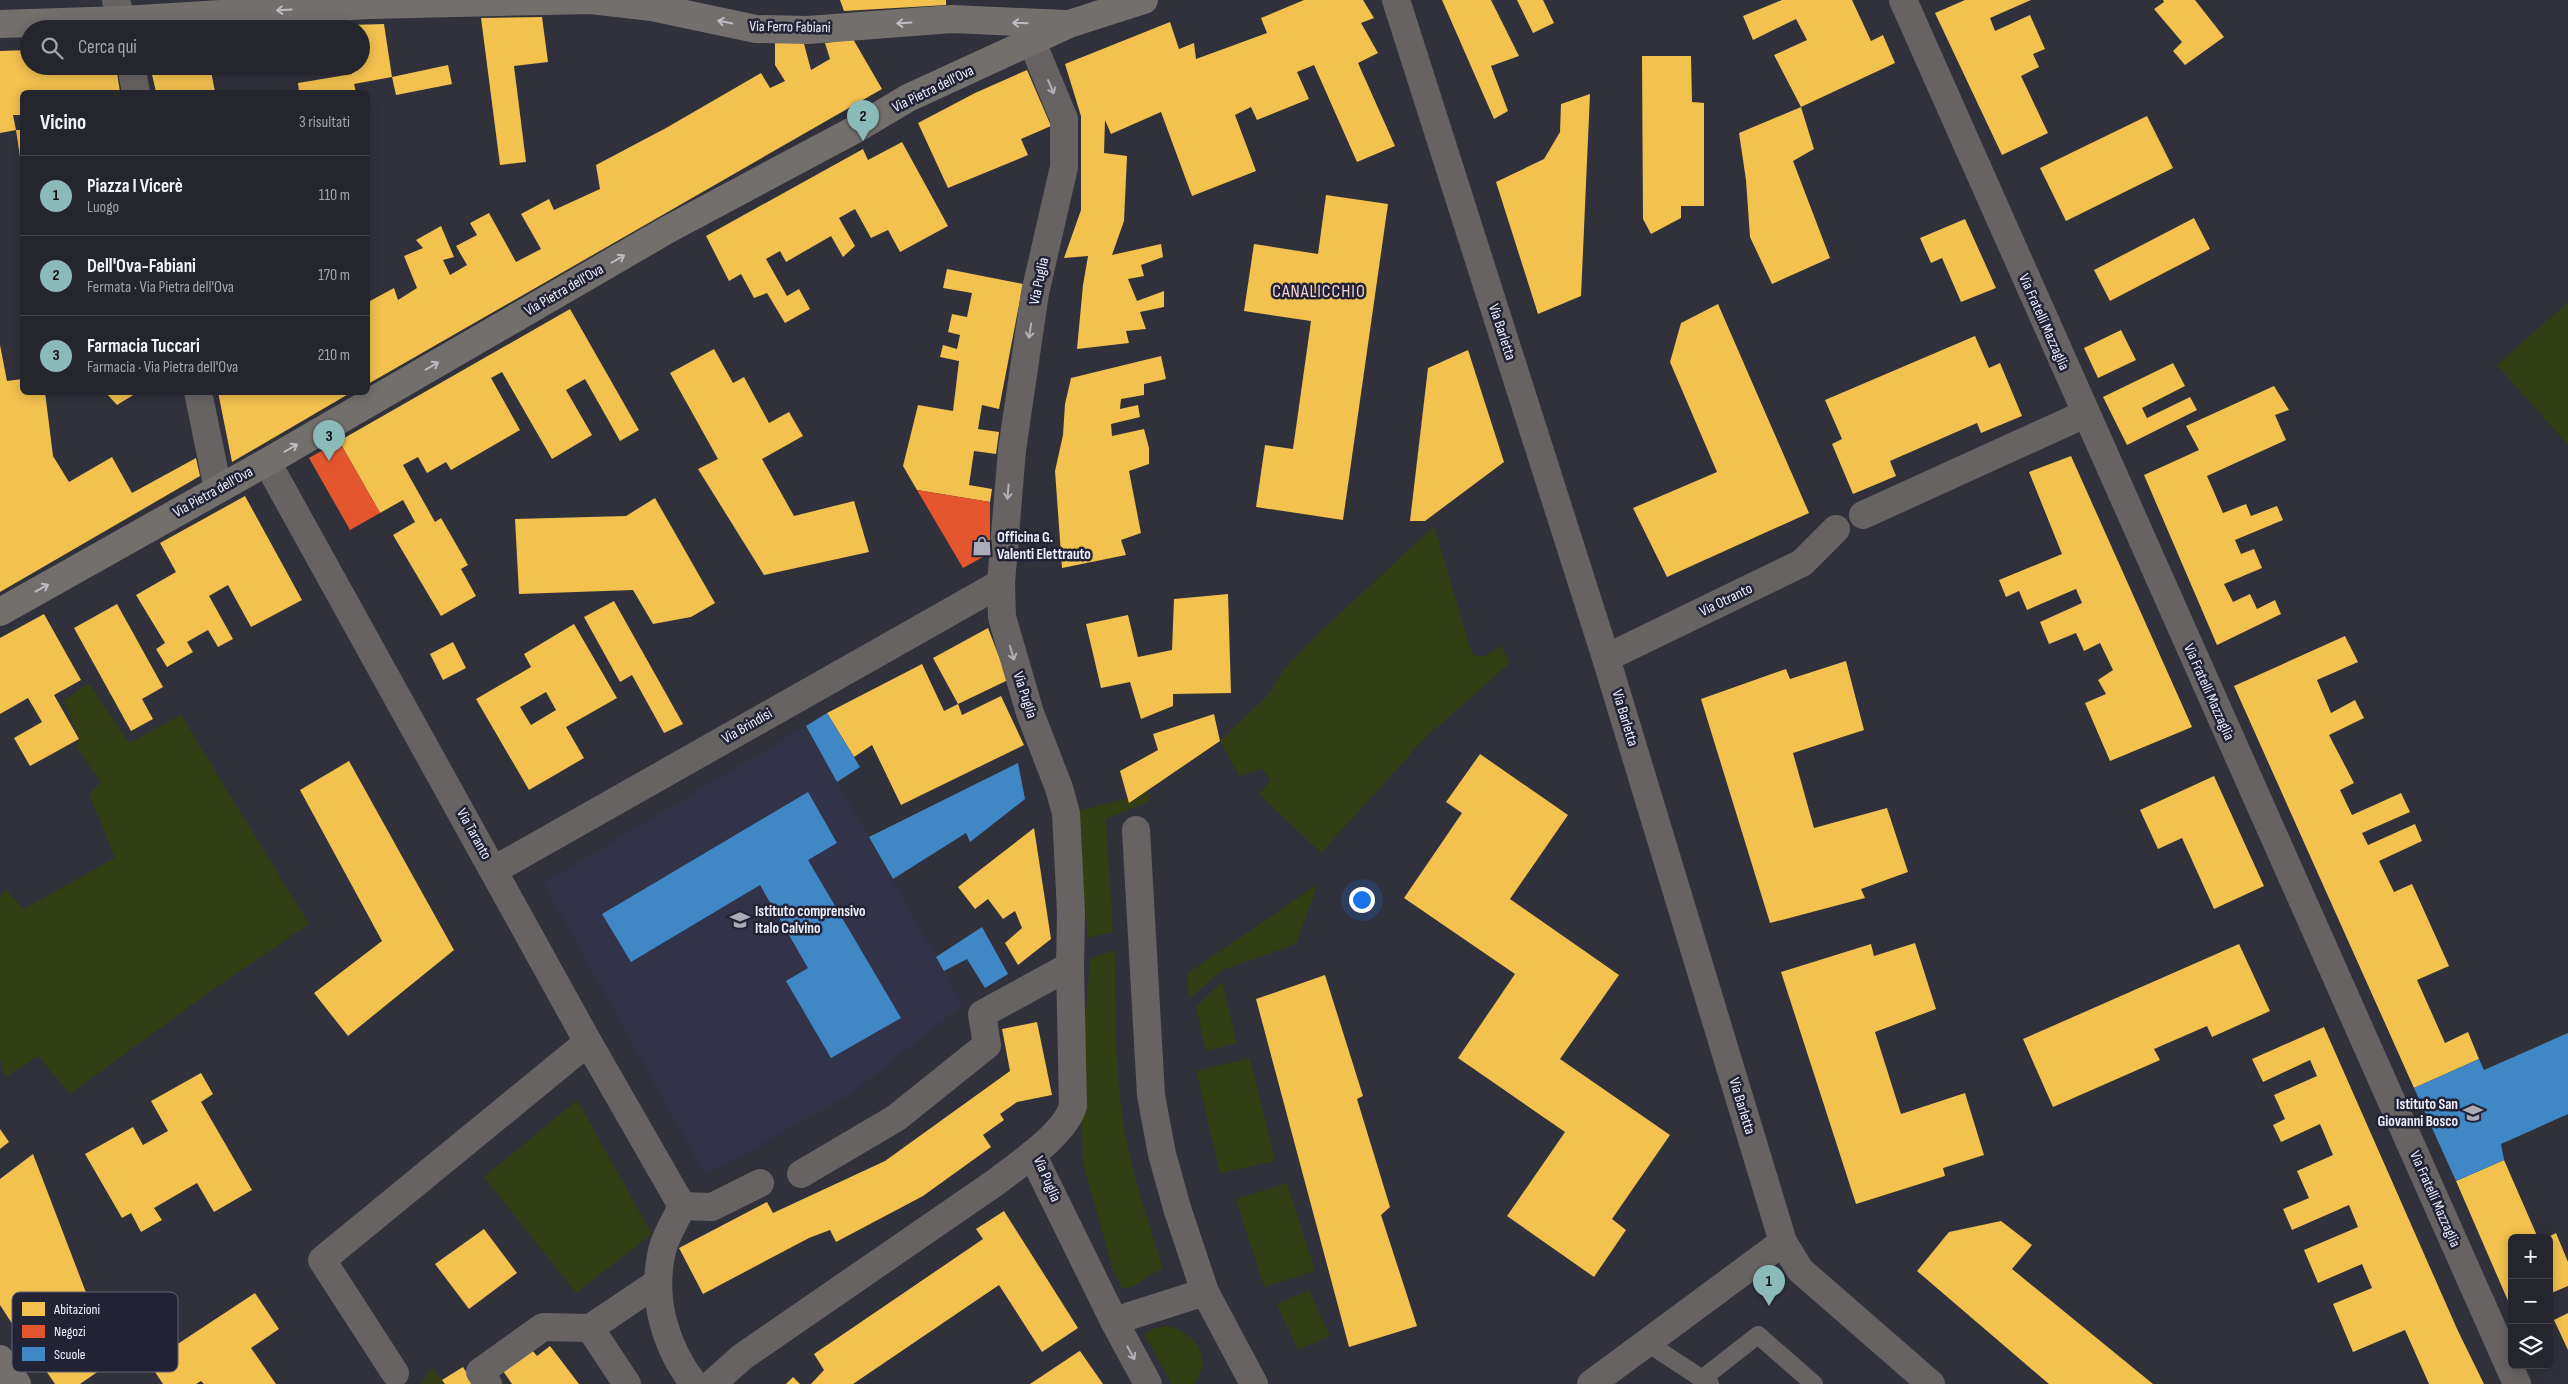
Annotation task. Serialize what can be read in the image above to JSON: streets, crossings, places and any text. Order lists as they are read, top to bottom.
{
  "streets": {
    "main road": ["Via Ferro Fabiani", "Via Pietra dell'Ova"],
    "street": [
      "Via Puglia",
      "Via Fratelli Mazzaglia",
      "Via Barletta",
      "Via Otranto",
      "Via Brindisi",
      "Via Taranto"
    ]
  },
  "crossings": [
    ["Via Ferro Fabiani", "Via Pietra dell'Ova"],
    ["Via Pietra dell'Ova", "Via Puglia"],
    ["Via Pietra dell'Ova", "Via Taranto"],
    ["Via Puglia", "Via Brindisi"],
    ["Via Barletta", "Via Otranto"],
    ["Via Brindisi", "Via Taranto"]
  ],
  "one_way": ["Via Ferro Fabiani", "Via Pietra dell'Ova", "Via Puglia"],
  "districts": ["CANALICCHIO"],
  "places": {
    "shop": ["Officina G. Valenti Elettrauto"],
    "school or university": ["Istituto comprensivo Italo Calvino", "Istituto San Giovanni Bosco"]
  },
  "legend": ["Abitazioni", "Negozi", "Scuole"],
  "page": {
    "search": "Cerca qui",
    "heading": ["Vicino", "3 risultati"],
    "pins": ["2", "3", "1"],
    "list": [
      {
        "mark": "1",
        "name": "Piazza I Vicerè",
        "note": "Luogo",
        "value": "110 m"
      },
      {
        "mark": "2",
        "name": "Dell'Ova-Fabiani",
        "note": "Fermata · Via Pietra dell'Ova",
        "value": "170 m"
      },
      {
        "mark": "3",
        "name": "Farmacia Tuccari",
        "note": "Farmacia · Via Pietra dell'Ova",
        "value": "210 m"
      }
    ],
    "map_buttons": ["+", "−"]
  }
}
